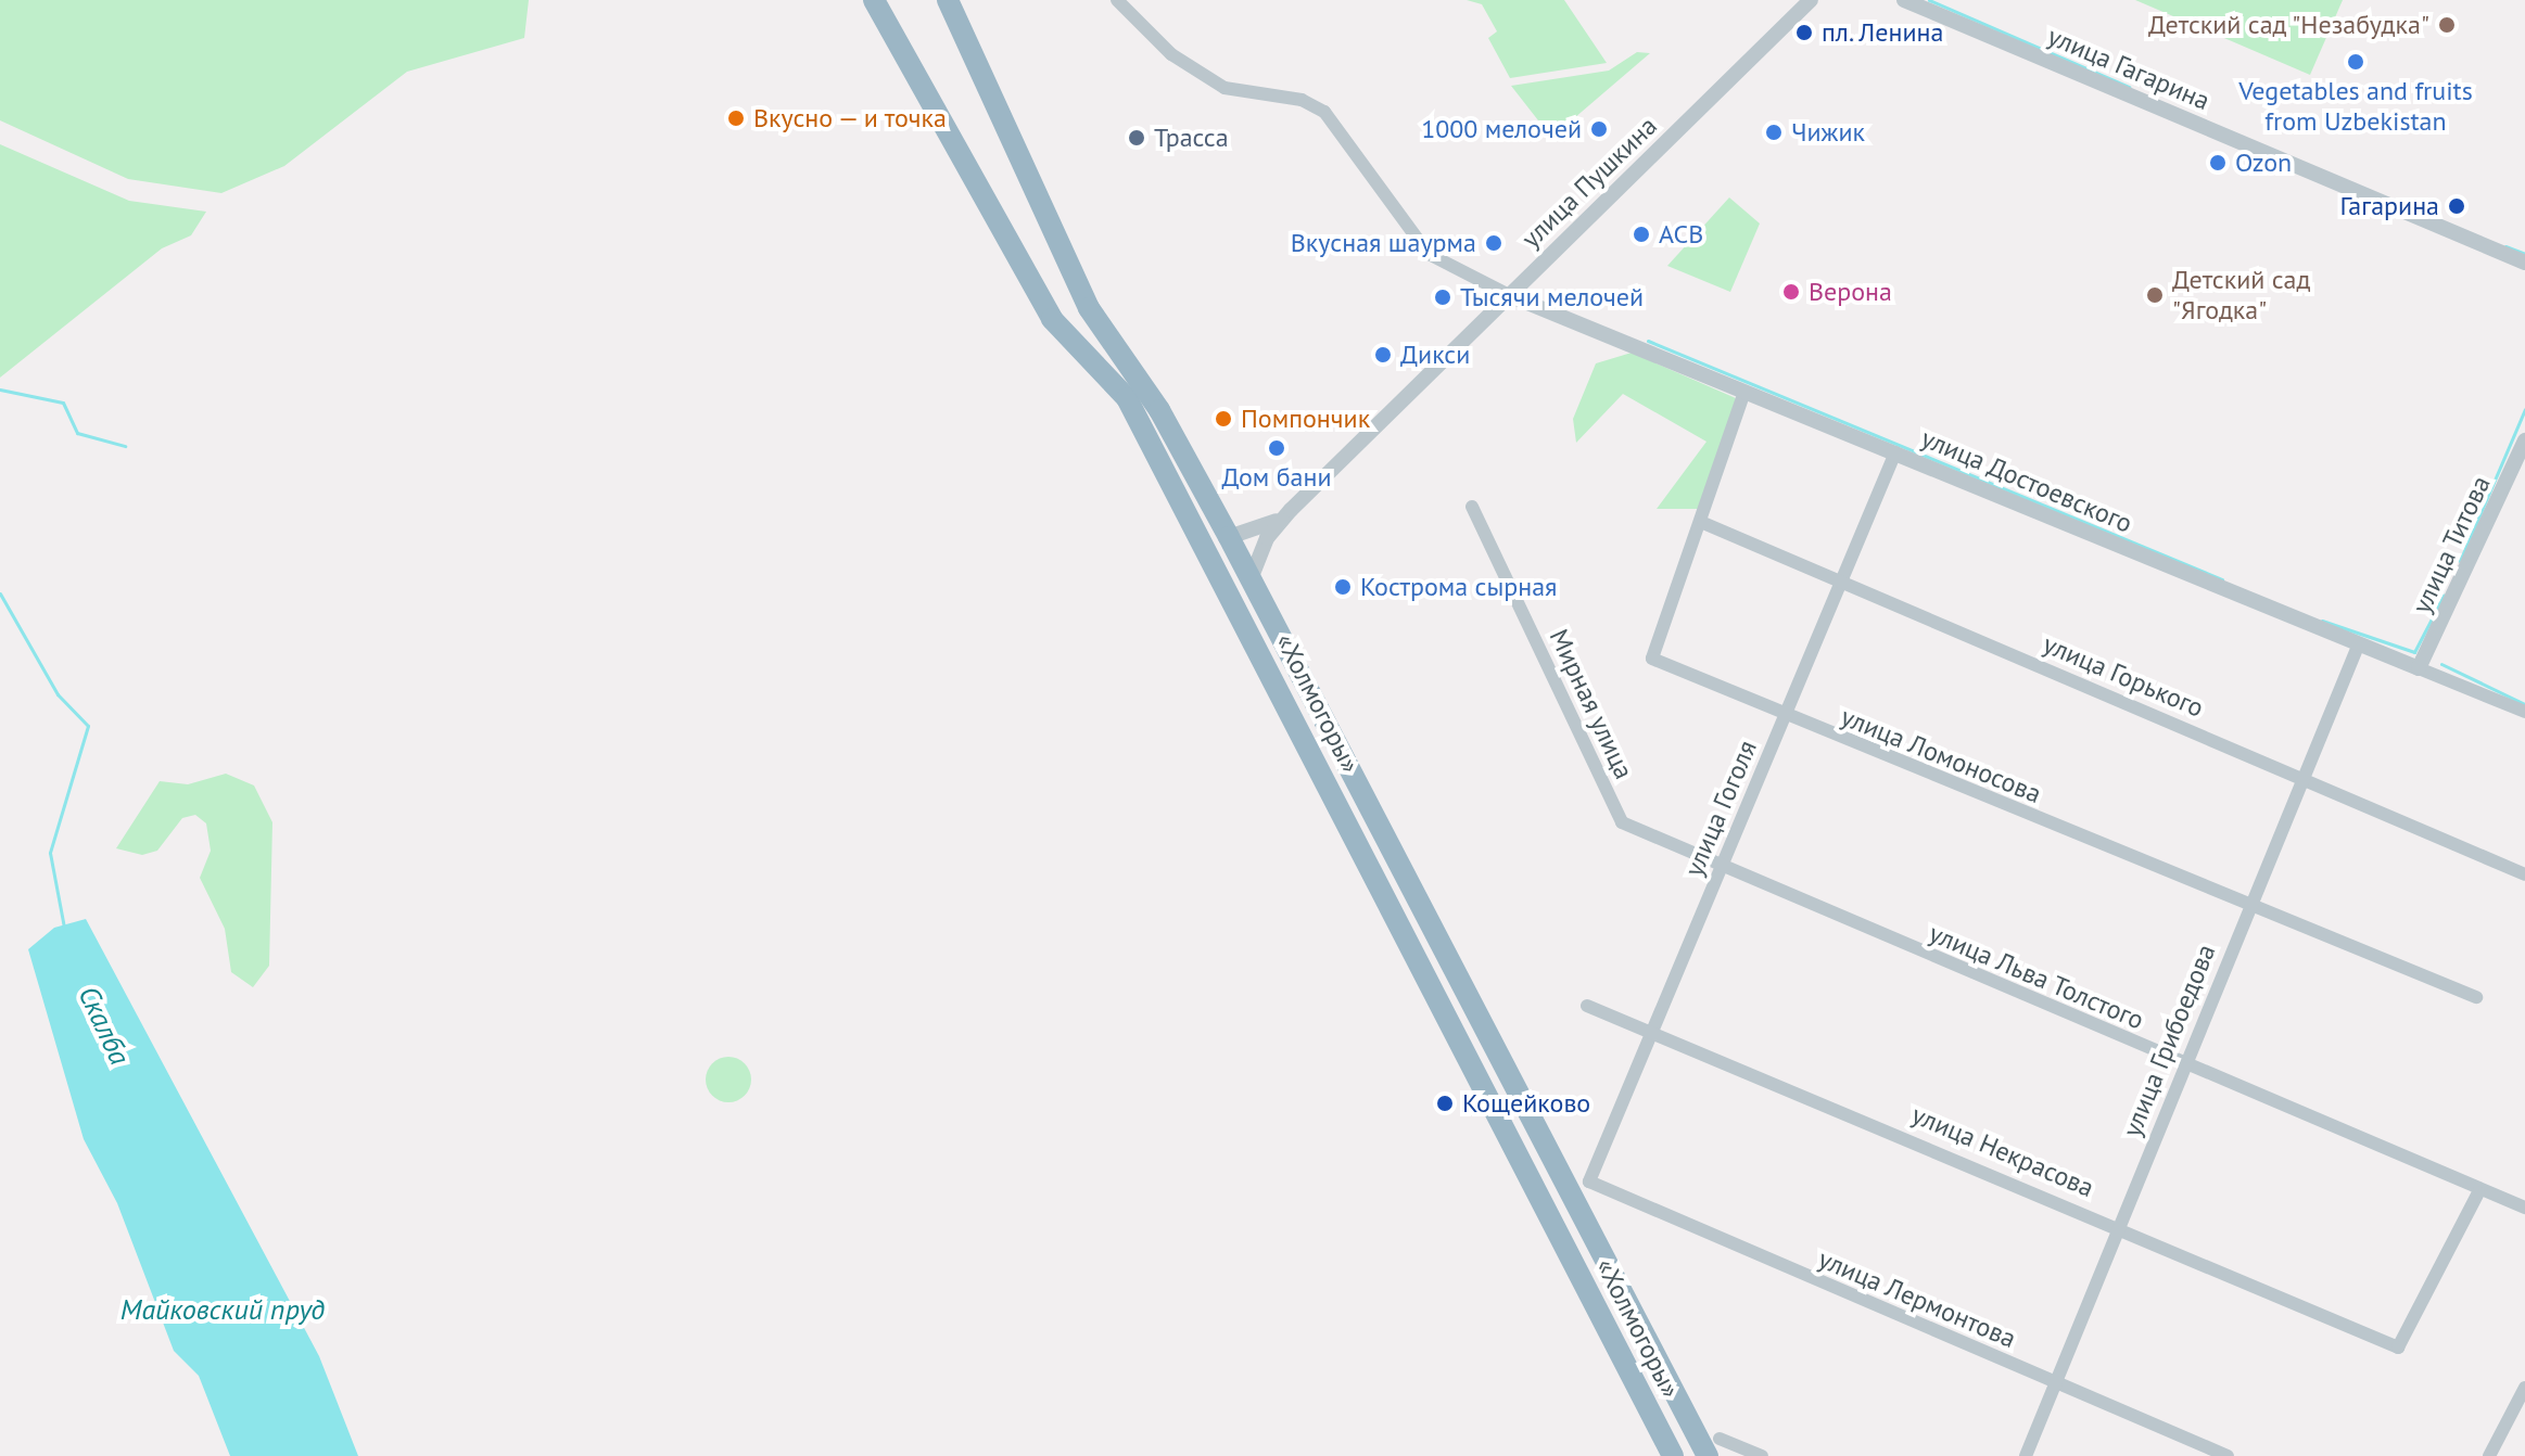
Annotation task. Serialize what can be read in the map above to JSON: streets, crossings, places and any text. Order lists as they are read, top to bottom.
{
  "streets": {
    "highway": ["«Холмогоры»"],
    "street": [
      "улица Гагарина",
      "улица Пушкина",
      "улица Достоевского",
      "улица Титова",
      "улица Горького",
      "Мирная улица",
      "улица Ломоносова",
      "улица Гоголя",
      "улица Льва Толстого",
      "улица Грибоедова",
      "улица Некрасова",
      "улица Лермонтова"
    ]
  },
  "crossings": [
    ["улица Пушкина", "улица Достоевского"],
    ["улица Достоевского", "улица Титова"],
    ["улица Достоевского", "улица Ломоносова"],
    ["улица Достоевского", "улица Гоголя"],
    ["улица Достоевского", "улица Грибоедова"],
    ["улица Горького", "улица Ломоносова"],
    ["улица Горького", "улица Гоголя"],
    ["улица Горького", "улица Грибоедова"],
    ["Мирная улица", "улица Гоголя"],
    ["Мирная улица", "улица Льва Толстого"],
    ["улица Ломоносова", "улица Гоголя"],
    ["улица Ломоносова", "улица Грибоедова"],
    ["улица Гоголя", "улица Льва Толстого"],
    ["улица Гоголя", "улица Некрасова"],
    ["улица Гоголя", "улица Лермонтова"],
    ["улица Льва Толстого", "улица Грибоедова"],
    ["улица Льва Толстого", "улица Некрасова"],
    ["улица Грибоедова", "улица Некрасова"],
    ["улица Грибоедова", "улица Лермонтова"]
  ],
  "water": ["Скалба", "Майковский пруд"],
  "places": [
    "Детский сад \"Незабудка\"",
    "пл. Ленина",
    "Vegetables and fruits from Uzbekistan",
    "Вкусно — и точка",
    "1000 мелочей",
    "Чижик",
    "Трасса",
    "Ozon",
    "Гагарина",
    "АСВ",
    "Вкусная шаурма",
    "Верона",
    "Детский сад \"Ягодка\"",
    "Тысячи мелочей",
    "Дикси",
    "Помпончик",
    "Дом бани",
    "Кострома сырная",
    "Кощейково"
  ]
}
